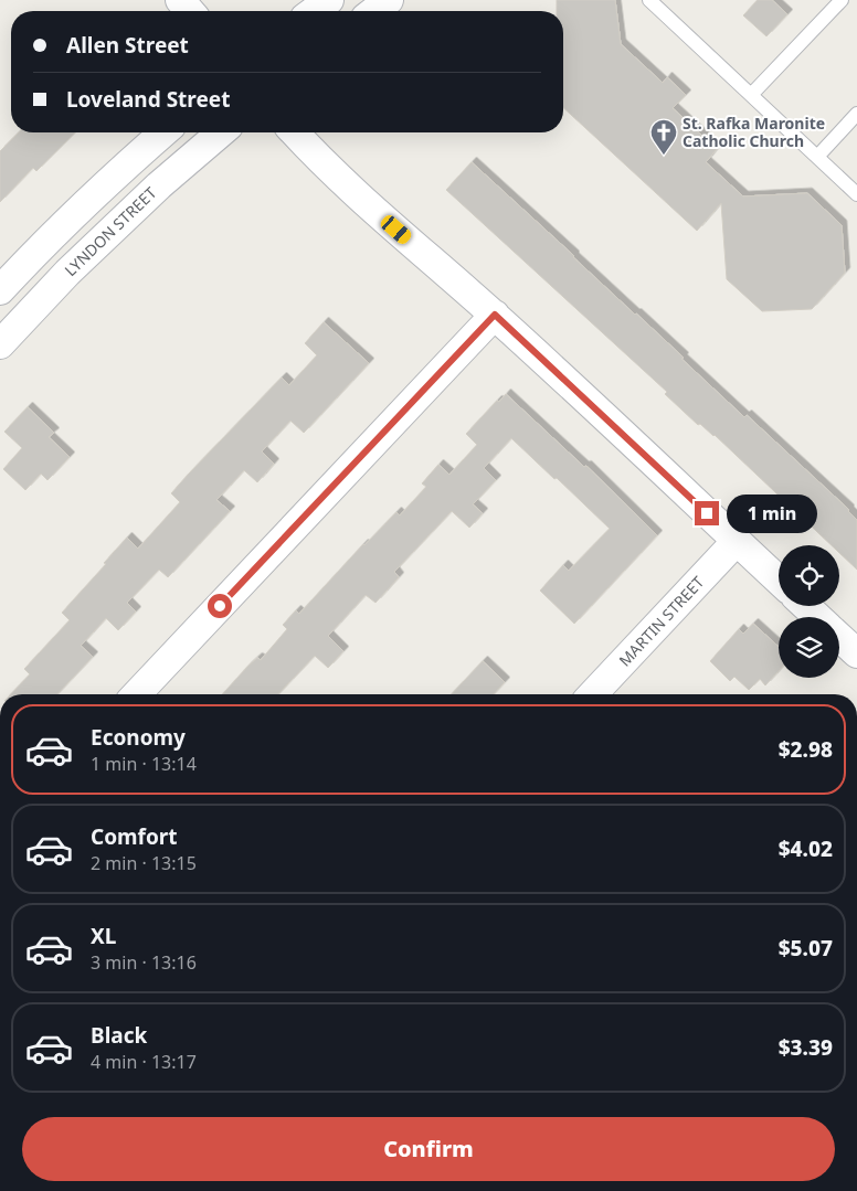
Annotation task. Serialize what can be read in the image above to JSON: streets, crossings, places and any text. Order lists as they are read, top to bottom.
{
  "streets": {
    "street": ["LYNDON STREET", "MARTIN STREET"]
  },
  "places": {
    "church": ["St. Rafka Maronite Catholic Church"]
  },
  "page": {
    "banner": ["Allen Street", "Loveland Street"],
    "bubble": "1 min",
    "list": [
      {
        "name": "Economy",
        "note": "1 min · 13:14",
        "value": "$2.98"
      },
      {
        "name": "Comfort",
        "note": "2 min · 13:15",
        "value": "$4.02"
      },
      {
        "name": "XL",
        "note": "3 min · 13:16",
        "value": "$5.07"
      },
      {
        "name": "Black",
        "note": "4 min · 13:17",
        "value": "$3.39"
      }
    ],
    "buttons": "Confirm"
  }
}
